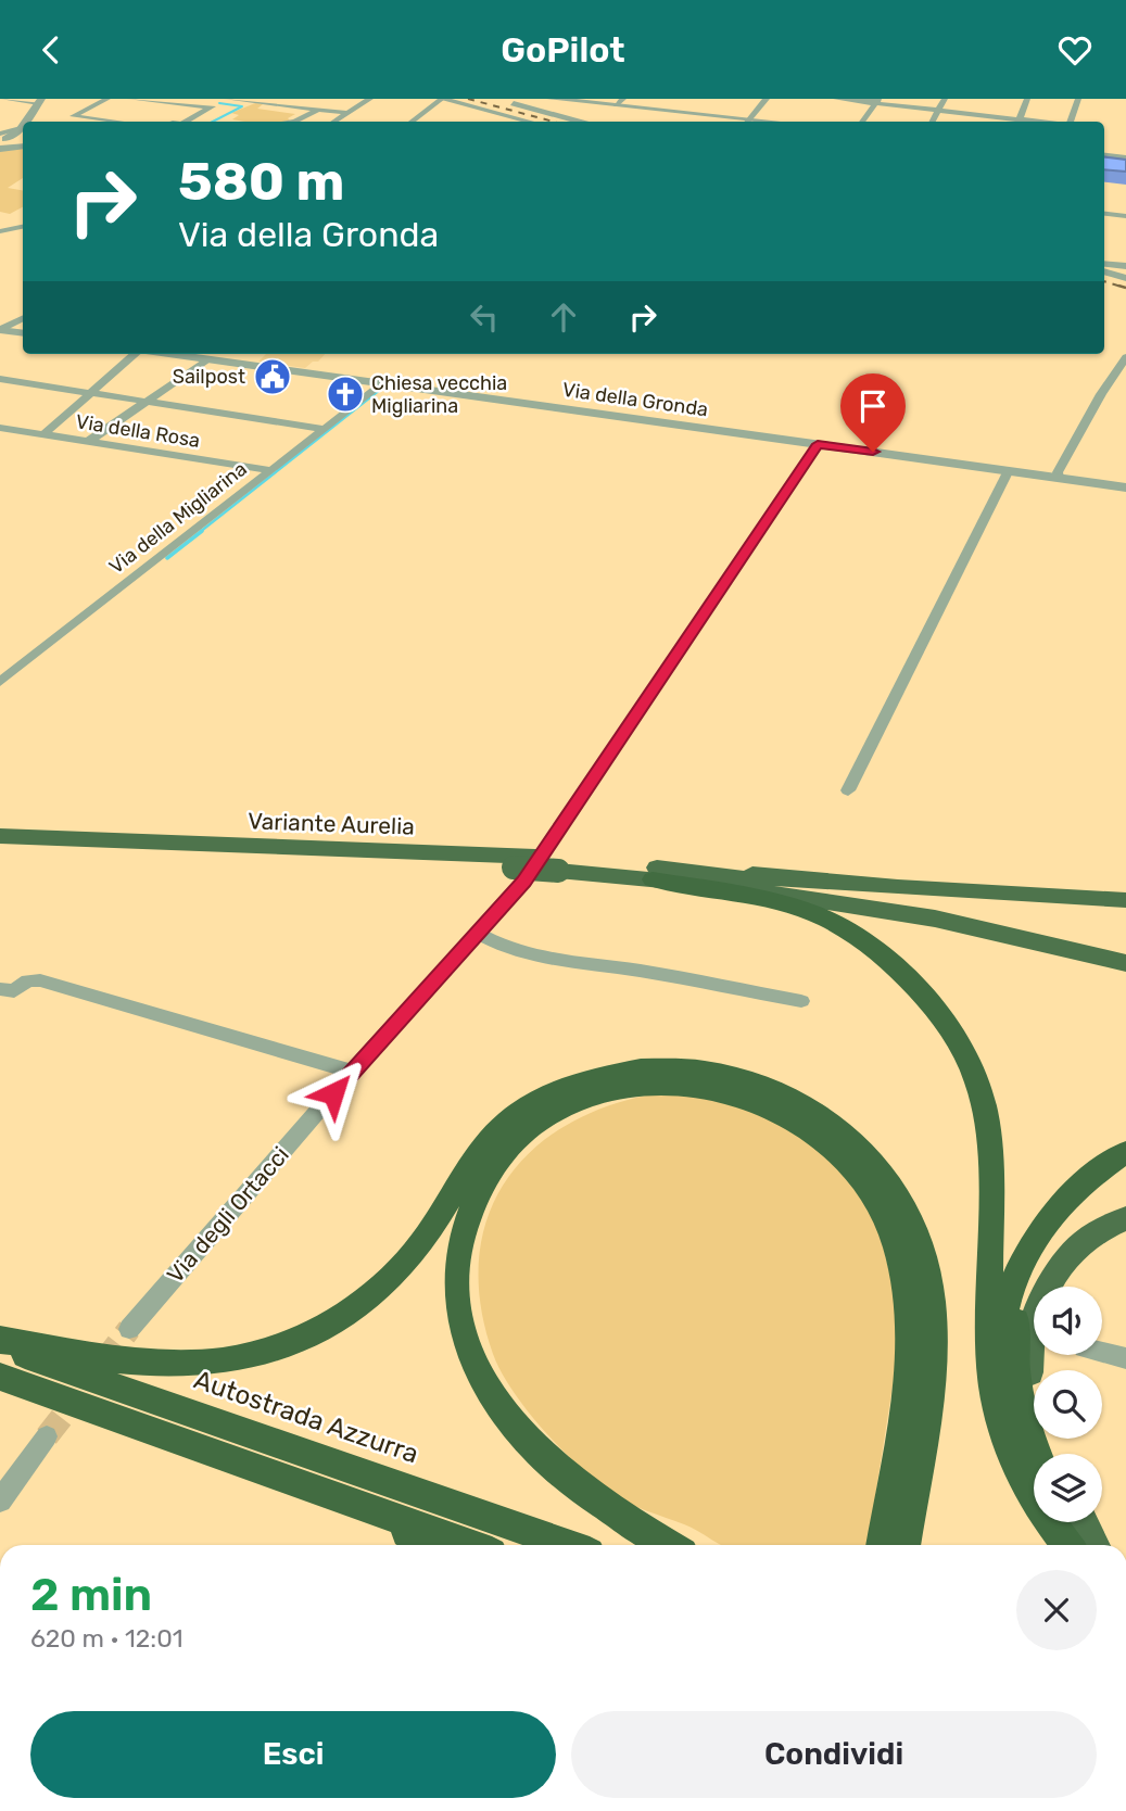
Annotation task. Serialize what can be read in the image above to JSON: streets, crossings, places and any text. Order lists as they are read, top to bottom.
{
  "streets": {
    "highway": ["Variante Aurelia", "Autostrada Azzurra"],
    "street": [
      "Via della Gronda",
      "Via della Rosa",
      "Via della Migliarina",
      "Via degli Ortacci"
    ]
  },
  "crossings": [
    ["Via della Gronda", "Via della Migliarina"],
    ["Via della Gronda", "Via degli Ortacci"],
    ["Via della Rosa", "Via della Migliarina"]
  ],
  "places": {
    "public building": ["Sailpost"],
    "church": ["Chiesa vecchia Migliarina"]
  },
  "page": {
    "header": "GoPilot",
    "turn": ["580 m", "Via della Gronda"],
    "heading": ["2 min", "620 m · 12:01"],
    "buttons": ["Esci", "Condividi"]
  }
}
